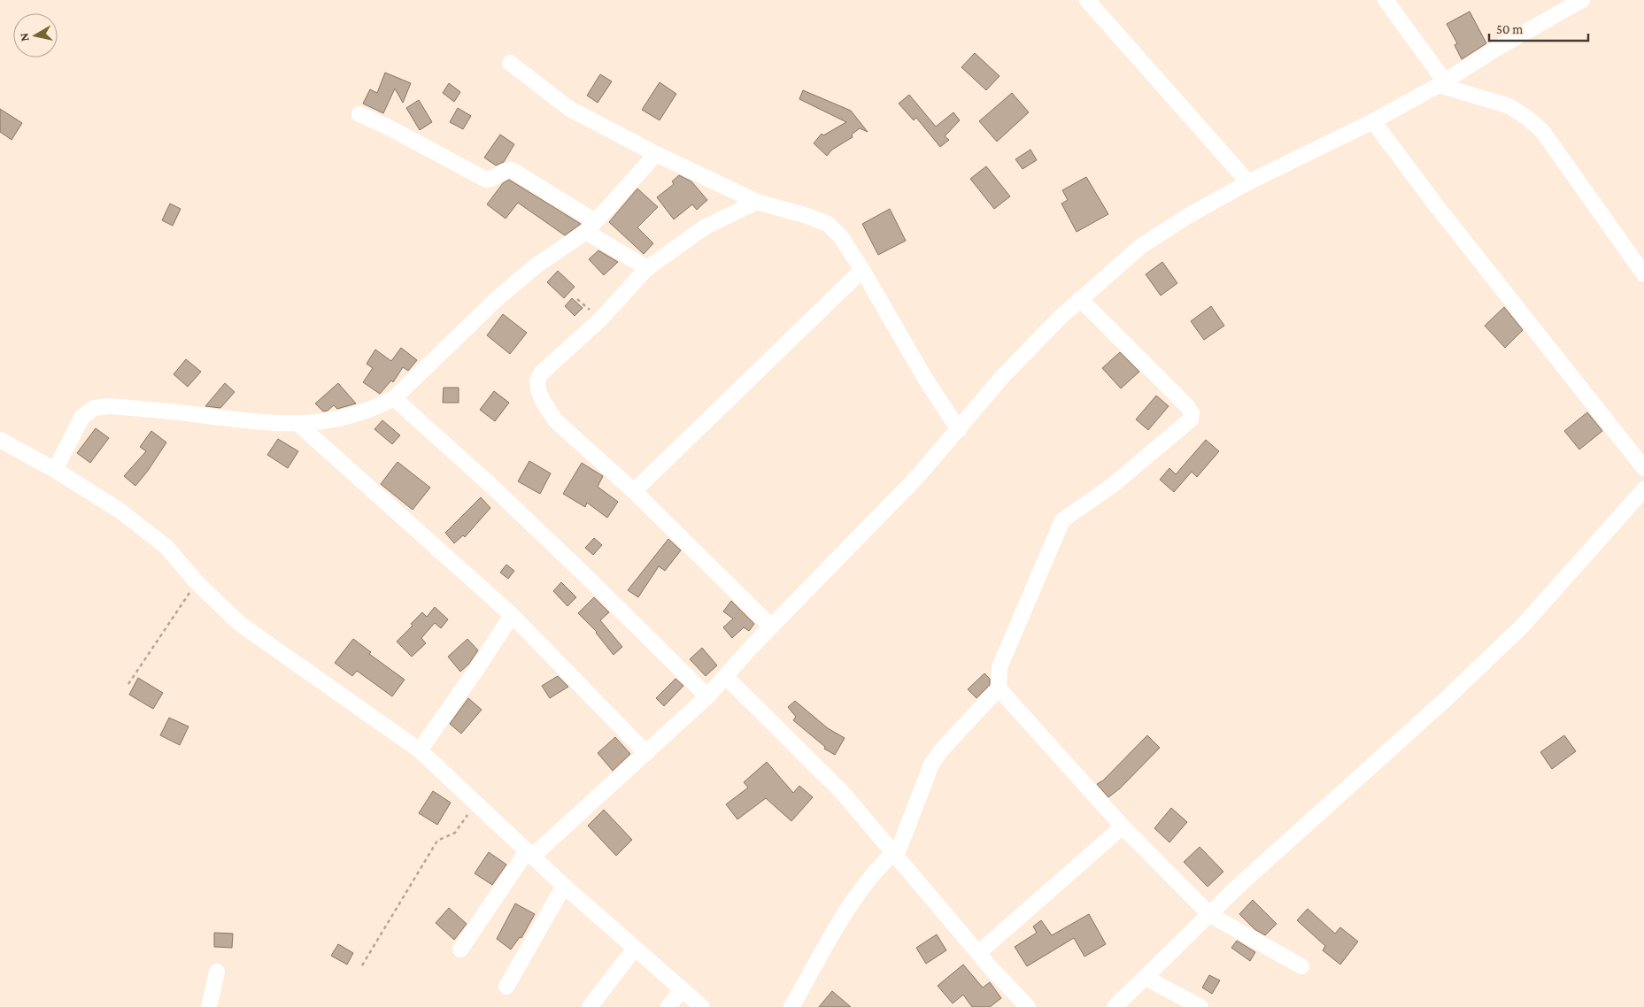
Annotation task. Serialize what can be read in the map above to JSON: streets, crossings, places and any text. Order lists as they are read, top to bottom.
{
  "scale_bar": "50 m",
  "north": "left"
}
